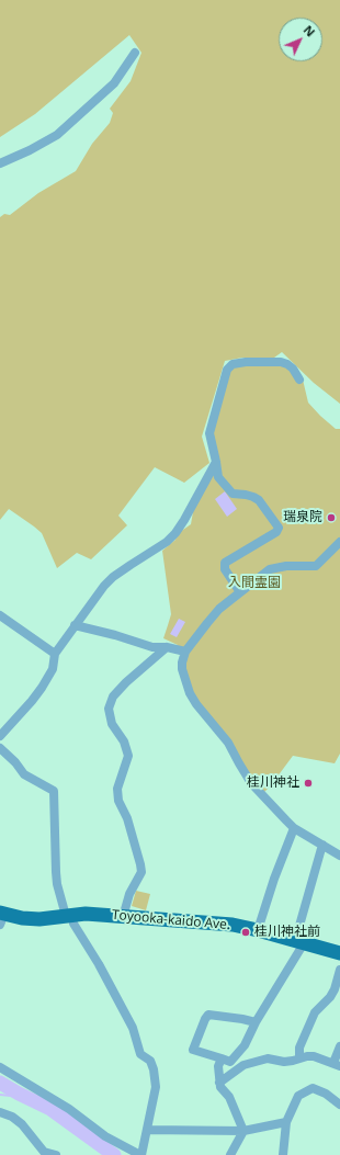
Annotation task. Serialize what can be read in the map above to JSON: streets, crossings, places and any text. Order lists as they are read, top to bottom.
{
  "streets": {
    "main road": ["Toyooka-kaido Ave."]
  },
  "parks": ["入間霊園"],
  "places": ["瑞泉院", "桂川神社", "桂川神社前"],
  "north": "top right"
}
